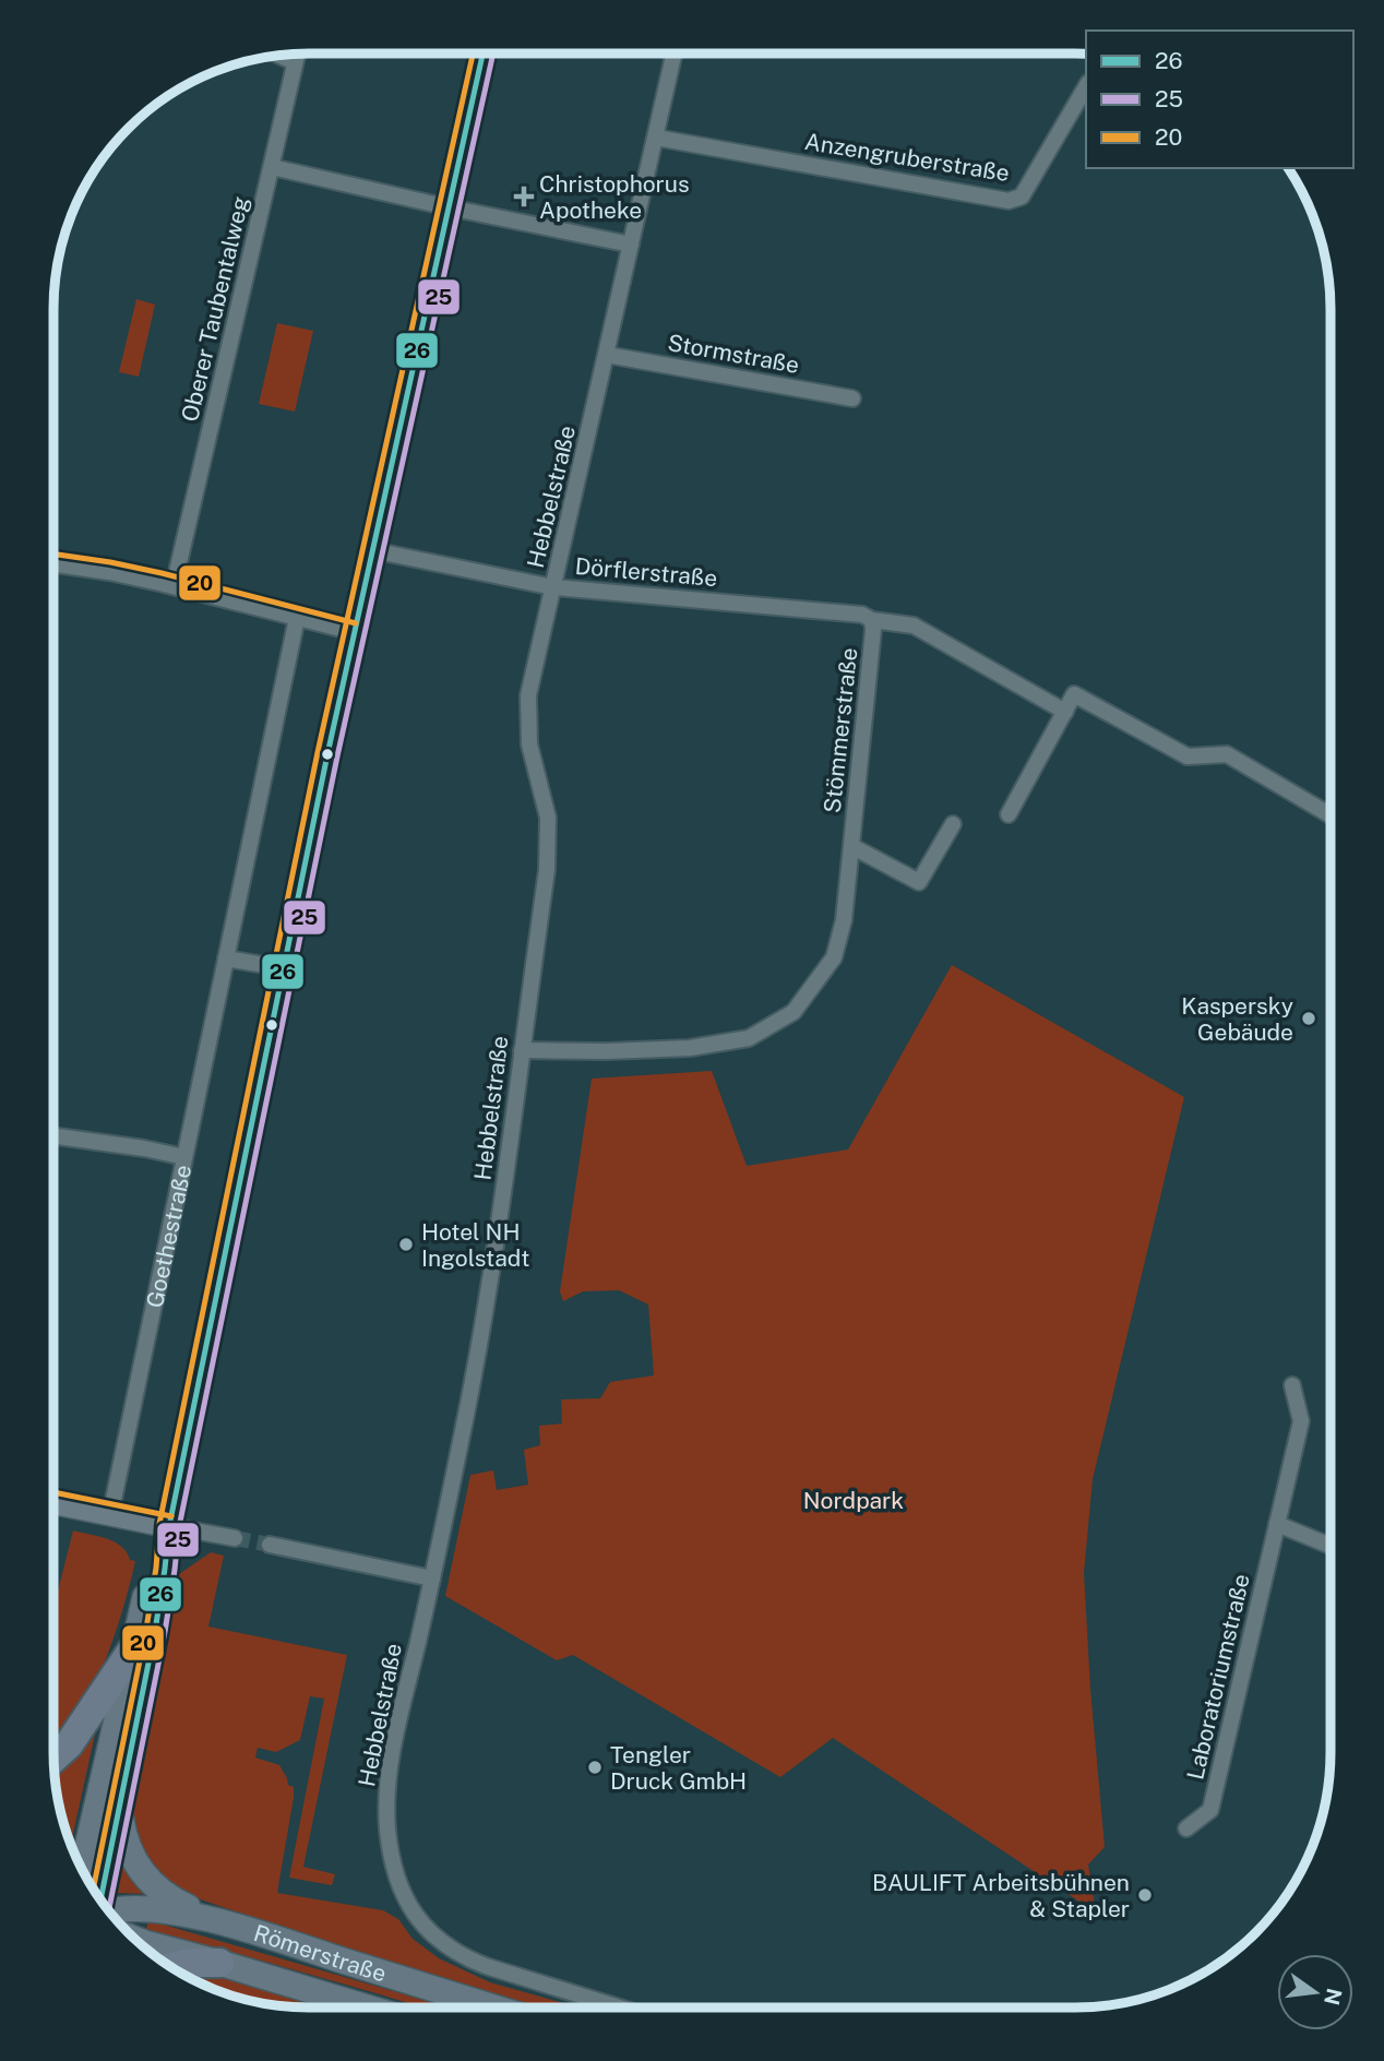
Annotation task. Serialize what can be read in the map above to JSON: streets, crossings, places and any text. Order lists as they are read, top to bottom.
{
  "streets": {
    "main road": ["Römerstraße"],
    "street": [
      "Anzengruberstraße",
      "Oberer Taubentalweg",
      "Stormstraße",
      "Hebbelstraße",
      "Dörflerstraße",
      "Stömmerstraße",
      "Goethestraße",
      "Laboratoriumstraße"
    ]
  },
  "crossings": [
    ["Anzengruberstraße", "Hebbelstraße"],
    ["Stormstraße", "Hebbelstraße"],
    ["Hebbelstraße", "Dörflerstraße"],
    ["Hebbelstraße", "Stömmerstraße"],
    ["Dörflerstraße", "Stömmerstraße"]
  ],
  "parks": ["Nordpark"],
  "places": {
    "health": ["Christophorus Apotheke"],
    "other": [
      "Kaspersky Gebäude",
      "Hotel NH Ingolstadt",
      "Tengler Druck GmbH",
      "BAULIFT Arbeitsbühnen & Stapler"
    ]
  },
  "lines": ["transit line 25", "transit line 26", "transit line 20"],
  "legend": ["26", "25", "20"],
  "north": "right"
}
